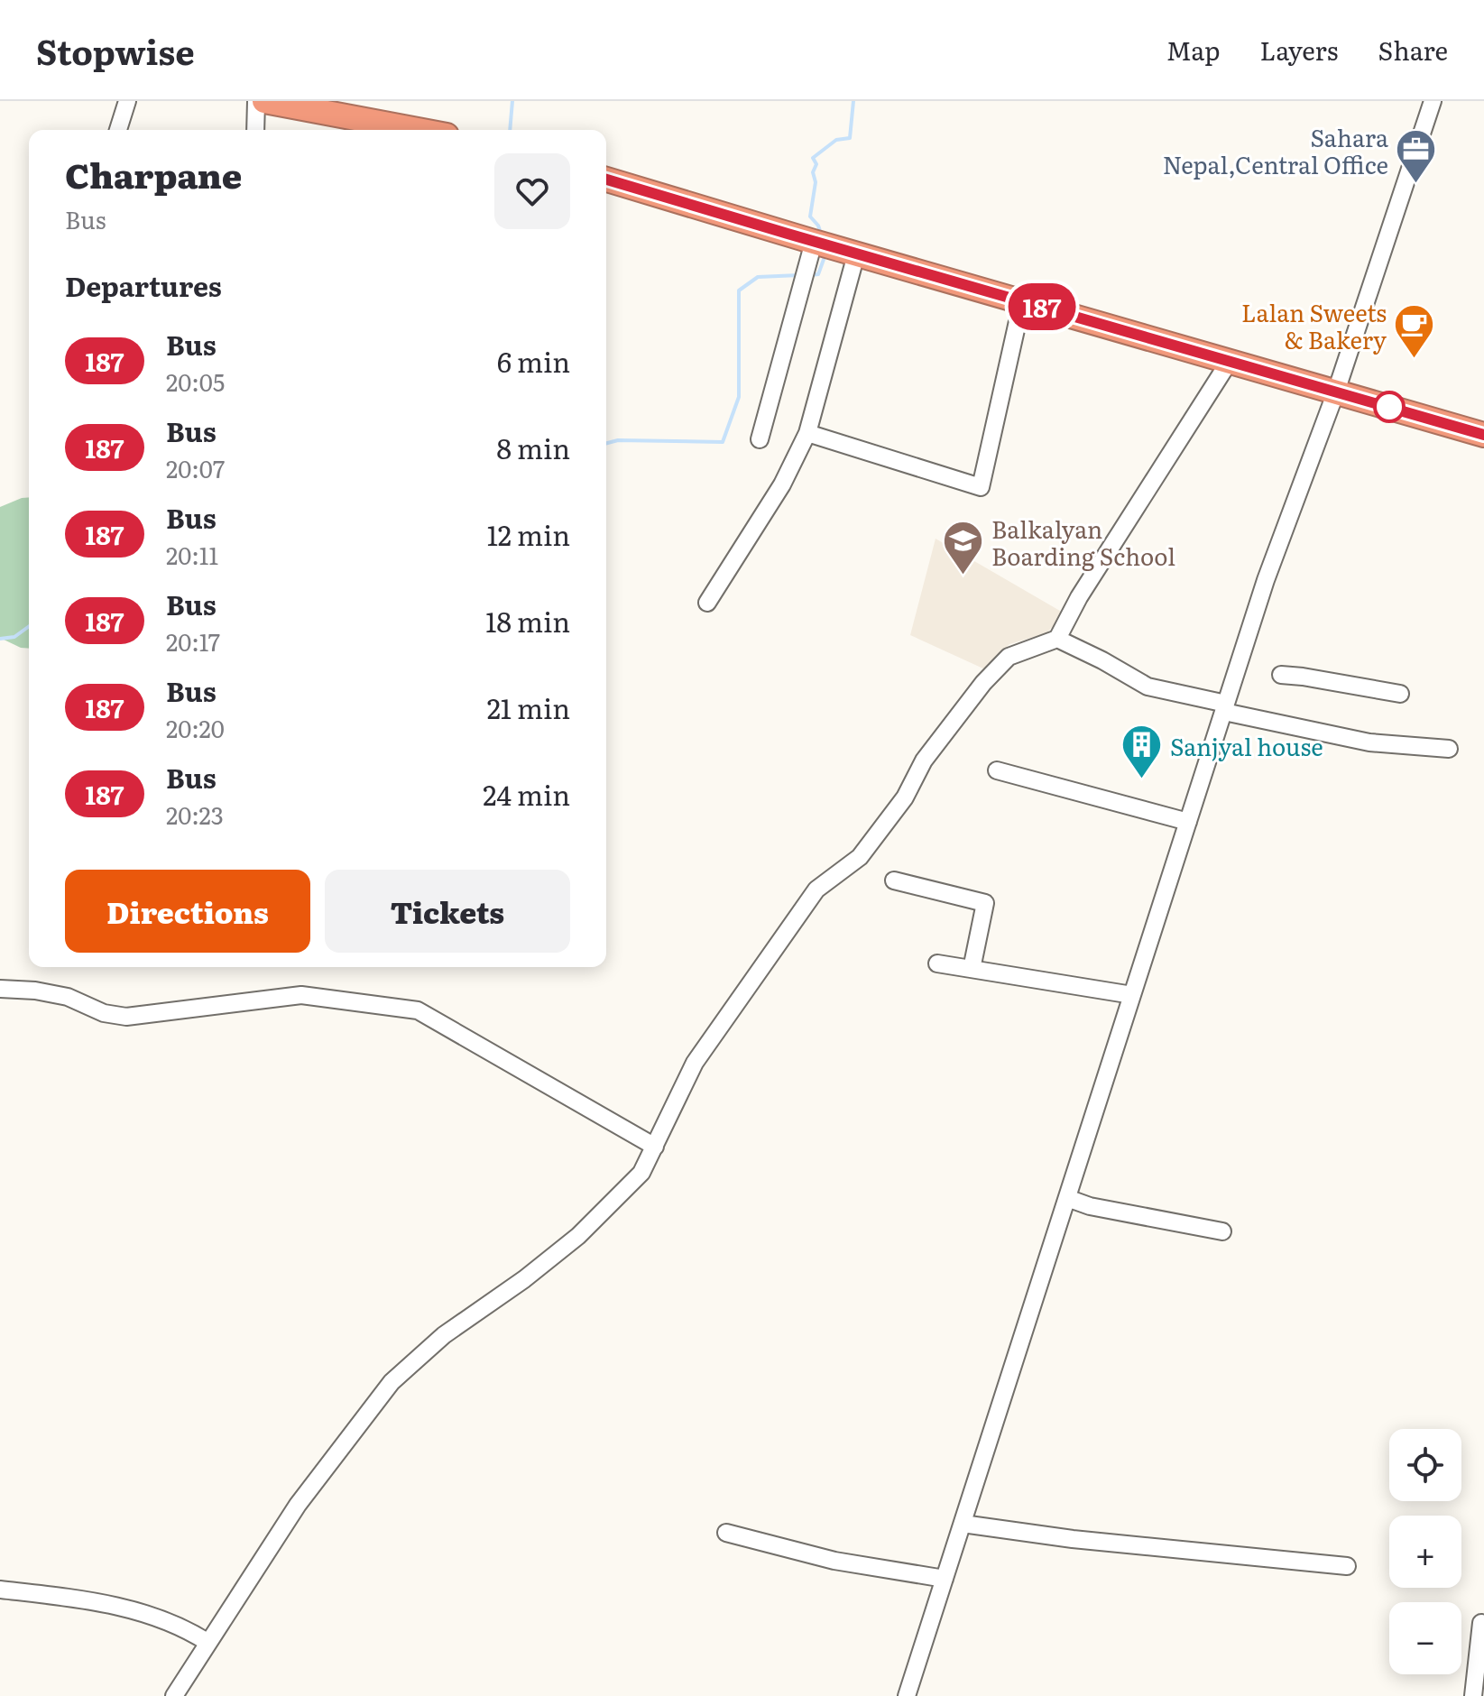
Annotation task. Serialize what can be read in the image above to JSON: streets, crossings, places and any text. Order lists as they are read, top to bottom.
{
  "places": {
    "office": ["Sahara Nepal,Central Office"],
    "cafe": ["Lalan Sweets & Bakery"],
    "school or university": ["Balkalyan Boarding School"],
    "building": ["Sanjyal house"]
  },
  "lines": ["bus line 187"],
  "page": {
    "header": "Stopwise",
    "nav": ["Map", "Layers", "Share"],
    "on_map": "187",
    "heading": [
      ["Charpane", "Bus"],
      "Departures"
    ],
    "list": [
      {
        "mark": "187",
        "name": "Bus",
        "note": "20:05",
        "value": "6 min"
      },
      {
        "mark": "187",
        "name": "Bus",
        "note": "20:07",
        "value": "8 min"
      },
      {
        "mark": "187",
        "name": "Bus",
        "note": "20:11",
        "value": "12 min"
      },
      {
        "mark": "187",
        "name": "Bus",
        "note": "20:17",
        "value": "18 min"
      },
      {
        "mark": "187",
        "name": "Bus",
        "note": "20:20",
        "value": "21 min"
      },
      {
        "mark": "187",
        "name": "Bus",
        "note": "20:23",
        "value": "24 min"
      }
    ],
    "buttons": ["Directions", "Tickets"],
    "map_buttons": ["+", "−"]
  }
}
